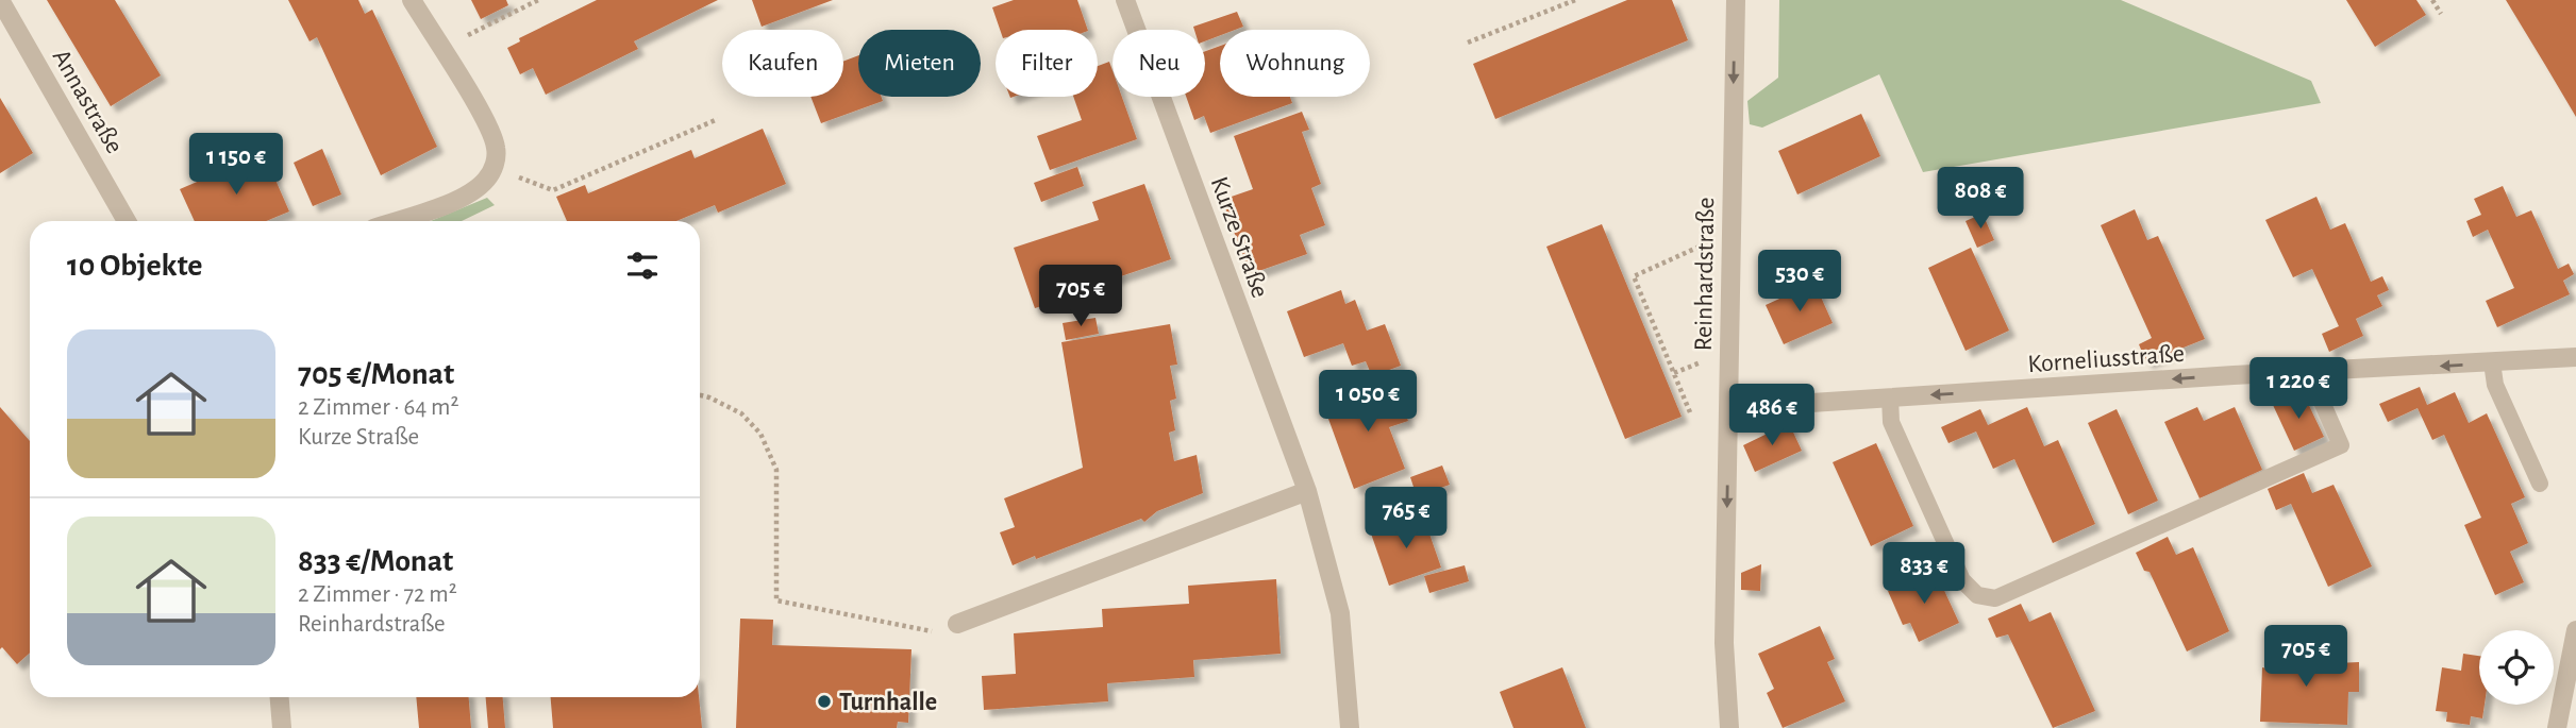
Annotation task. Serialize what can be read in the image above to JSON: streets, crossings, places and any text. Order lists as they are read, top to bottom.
{
  "streets": {
    "street": [
      "Annastraße",
      "Kurze Straße",
      "Reinhardstraße",
      "Korneliusstraße"
    ]
  },
  "crossings": [
    ["Reinhardstraße", "Korneliusstraße"]
  ],
  "one_way": ["Reinhardstraße", "Korneliusstraße"],
  "places": ["Turnhalle"],
  "page": {
    "chip": [
      "Kaufen",
      "Mieten",
      "Filter",
      "Neu",
      "Wohnung"
    ],
    "price": [
      "1 150 €",
      "808 €",
      "530 €",
      "705 €",
      "1 220 €",
      "1 050 €",
      "486 €",
      "765 €",
      "833 €",
      "705 €"
    ],
    "heading": "10 Objekte",
    "list": [
      {
        "name": "705 €/Monat",
        "note": "2 Zimmer · 64 m² · Kurze Straße"
      },
      {
        "name": "833 €/Monat",
        "note": "2 Zimmer · 72 m² · Reinhardstraße"
      }
    ]
  }
}
